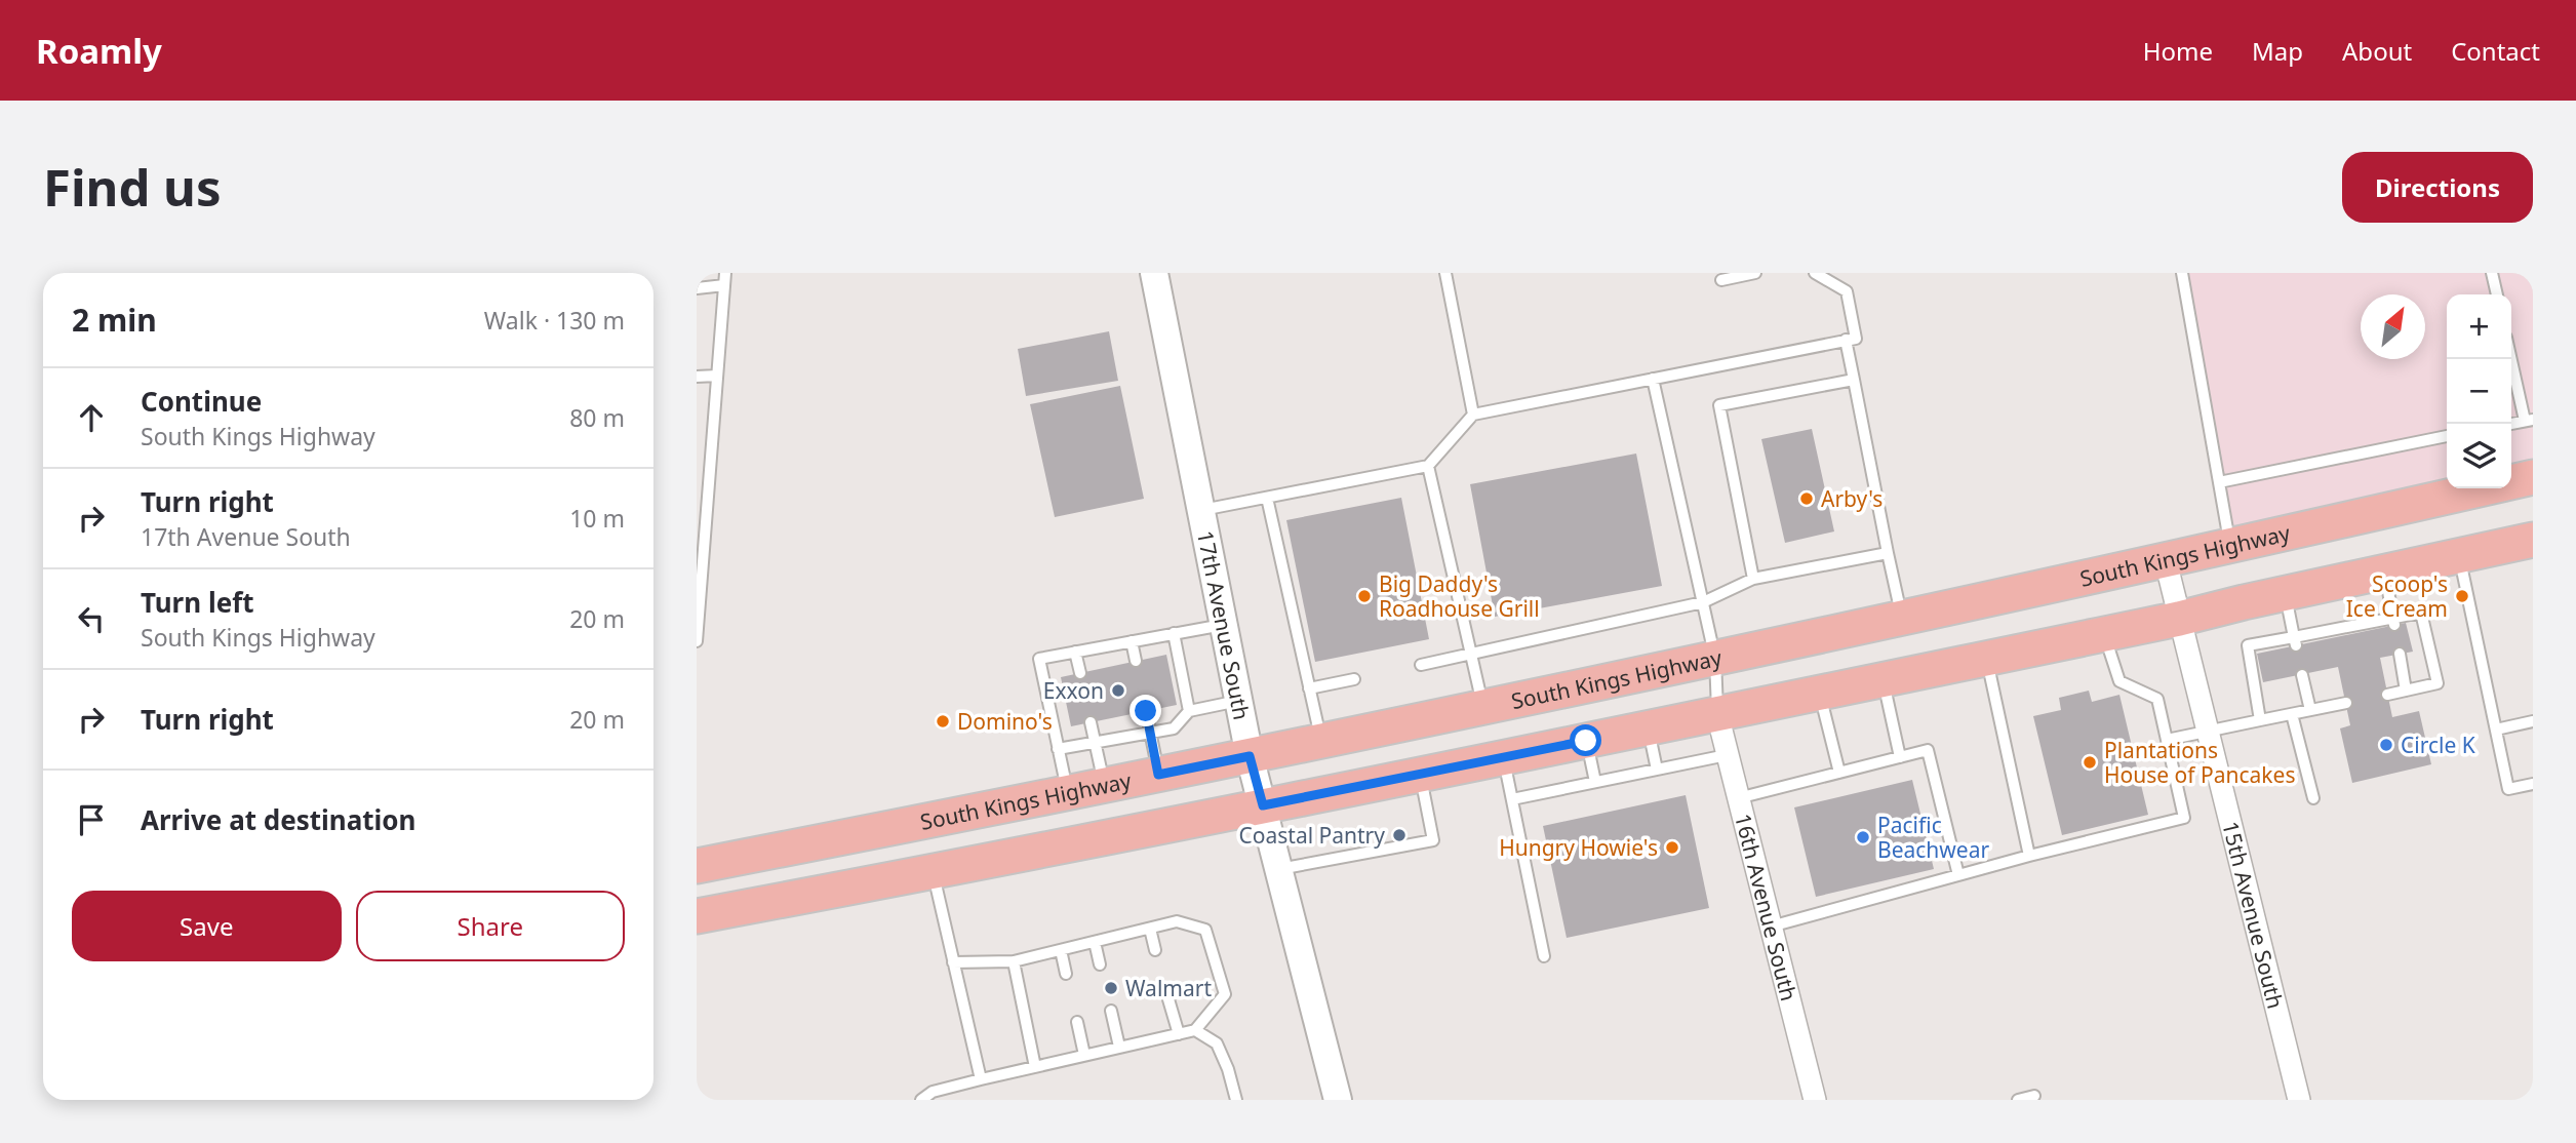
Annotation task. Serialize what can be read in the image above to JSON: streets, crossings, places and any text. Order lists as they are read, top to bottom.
{
  "streets": {
    "main road": ["South Kings Highway"],
    "street": ["17th Avenue South", "16th Avenue South", "15th Avenue South"]
  },
  "crossings": [
    ["South Kings Highway", "17th Avenue South"],
    ["South Kings Highway", "15th Avenue South"]
  ],
  "places": [
    "Arby's",
    "Big Daddy's Roadhouse Grill",
    "Scoop's Ice Cream",
    "Exxon",
    "Domino's",
    "Circle K",
    "Plantations House of Pancakes",
    "Coastal Pantry",
    "Pacific Beachwear",
    "Hungry Howie's",
    "Walmart"
  ],
  "north": "top right",
  "page": {
    "header": "Roamly",
    "nav": [
      "Home",
      "Map",
      "About",
      "Contact"
    ],
    "buttons": [
      "Directions",
      ["Save", "Share"]
    ],
    "title": "Find us",
    "heading": ["2 min", "Walk · 130 m"],
    "map_buttons": ["+", "−"],
    "list": [
      ["Continue", "South Kings Highway", "80 m"],
      ["Turn right", "17th Avenue South", "10 m"],
      ["Turn left", "South Kings Highway", "20 m"],
      ["Turn right", "20 m"],
      "Arrive at destination"
    ]
  }
}
